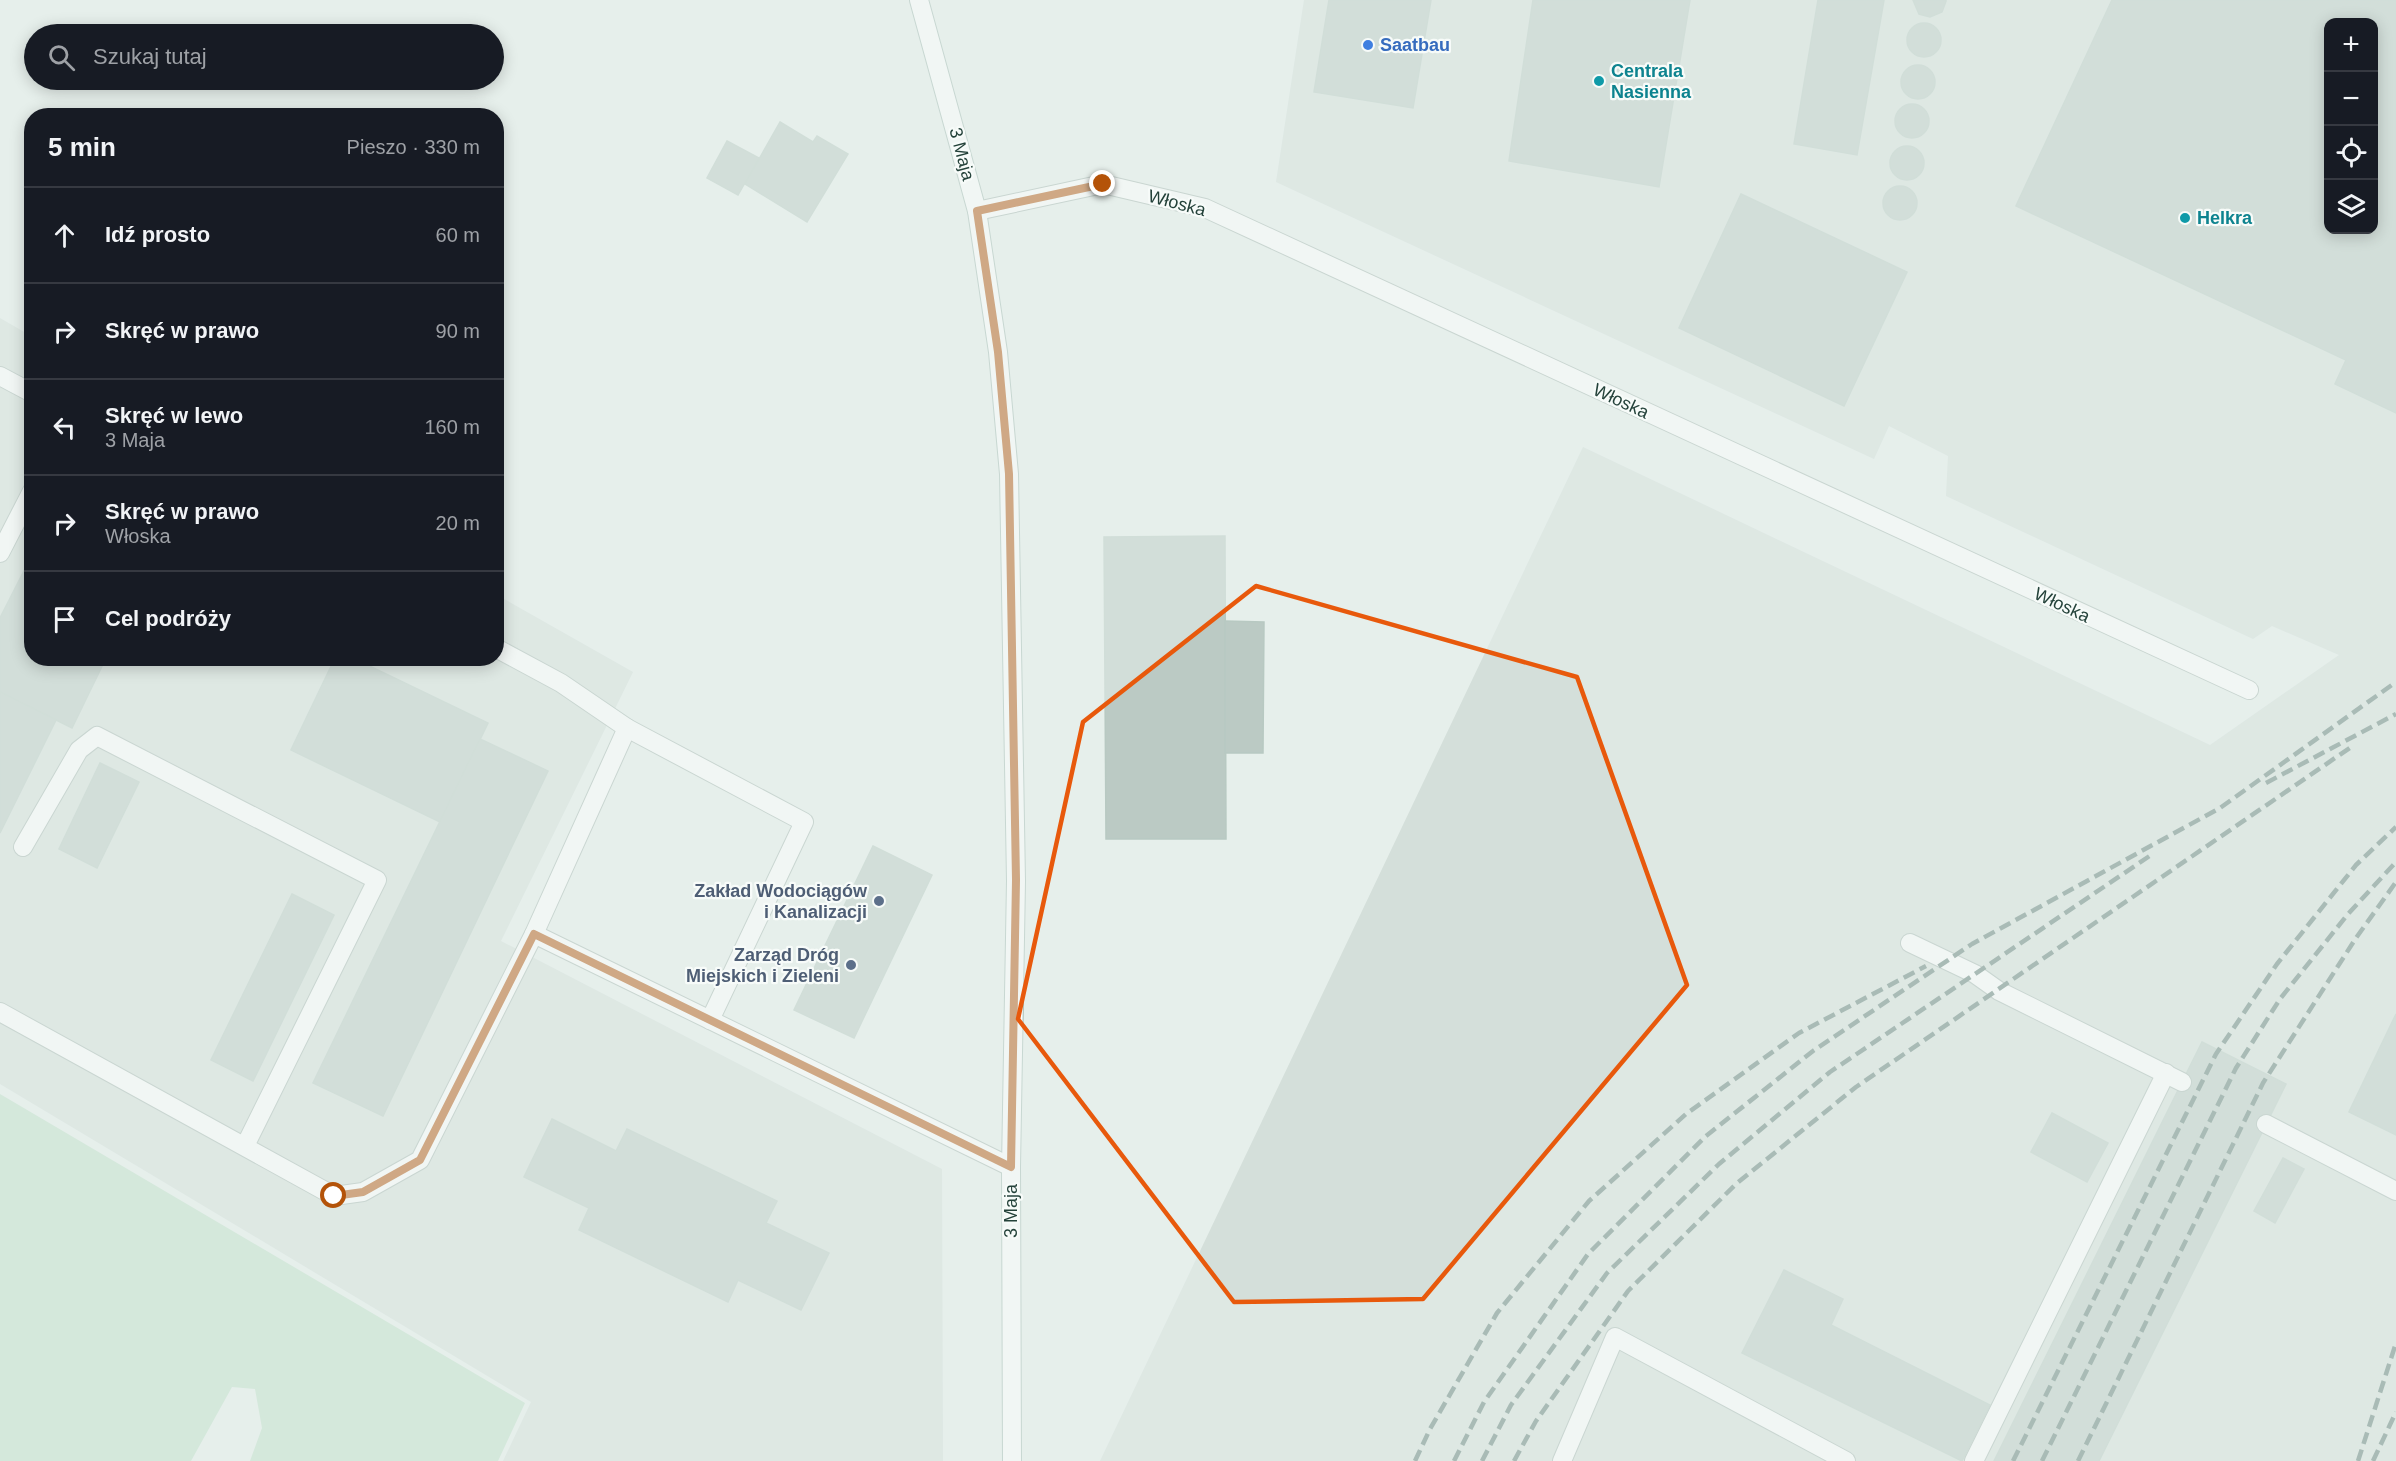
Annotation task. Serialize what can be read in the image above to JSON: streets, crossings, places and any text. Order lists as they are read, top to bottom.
{
  "streets": {
    "street": ["3 Maja", "Włoska"]
  },
  "crossings": [
    ["3 Maja", "Włoska"]
  ],
  "places": [
    "Saatbau",
    "Centrala Nasienna",
    "Helkra",
    "Zakład Wodociągów i Kanalizacji",
    "Zarząd Dróg Miejskich i Zieleni"
  ],
  "page": {
    "map_buttons": ["+", "−"],
    "search": "Szukaj tutaj",
    "heading": ["5 min", "Pieszo · 330 m"],
    "list": [
      ["Idź prosto", "60 m"],
      ["Skręć w prawo", "90 m"],
      ["Skręć w lewo", "3 Maja", "160 m"],
      ["Skręć w prawo", "Włoska", "20 m"],
      "Cel podróży"
    ]
  }
}
